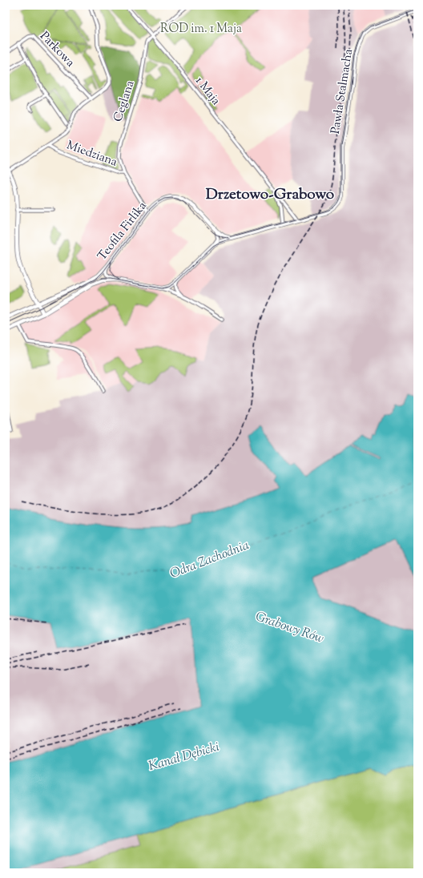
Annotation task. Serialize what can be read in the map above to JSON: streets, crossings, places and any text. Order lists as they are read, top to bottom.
{
  "streets": {
    "street": [
      "Parkowa",
      "1 Maja",
      "Pawła Stalmacha",
      "Ceglana",
      "Miedziana",
      "Teofila Firlika"
    ]
  },
  "crossings": [
    ["Parkowa", "Miedziana"],
    ["1 Maja", "Pawła Stalmacha"],
    ["1 Maja", "Ceglana"],
    ["Ceglana", "Miedziana"],
    ["Miedziana", "Teofila Firlika"]
  ],
  "districts": ["Drzetowo-Grabowo"],
  "water": ["Odra Zachodnia", "Grabowy Rów", "Kanał Dębicki"],
  "parks": ["ROD im. 1 Maja"]
}
